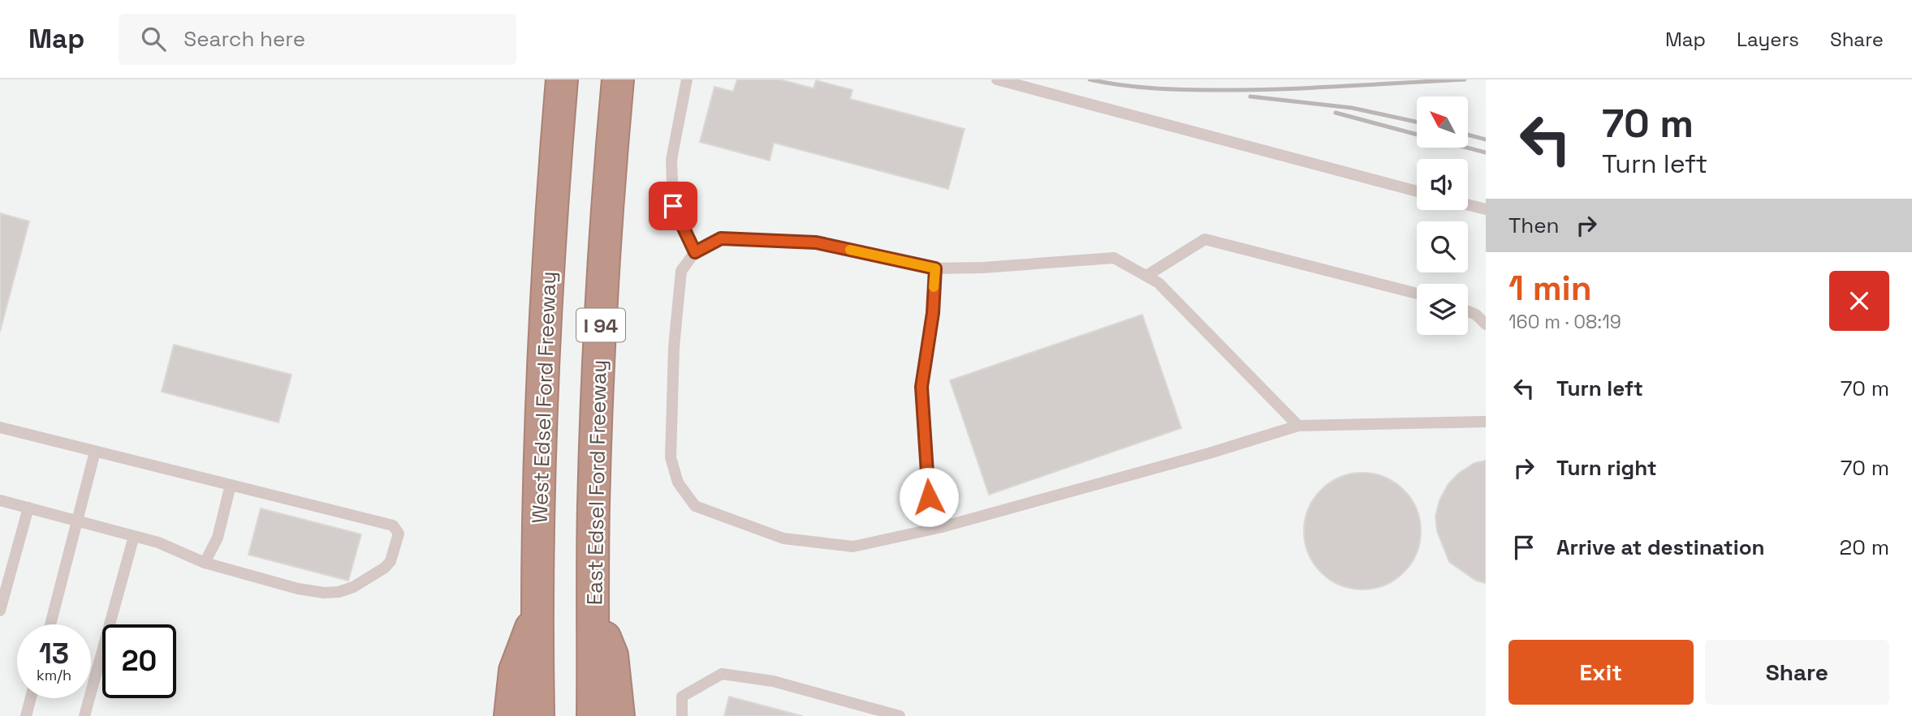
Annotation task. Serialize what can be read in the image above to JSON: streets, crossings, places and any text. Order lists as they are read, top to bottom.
{
  "streets": {
    "highway": ["I 94", "West Edsel Ford Freeway", "East Edsel Ford Freeway"]
  },
  "north": "top left",
  "page": {
    "header": "Map",
    "search": "Search here",
    "nav": ["Map", "Layers", "Share"],
    "turn": ["70 m", "Turn left"],
    "then": "Then",
    "heading": ["1 min", "160 m · 08:19"],
    "list": [
      {
        "name": "Turn left",
        "value": "70 m"
      },
      {
        "name": "Turn right",
        "value": "70 m"
      },
      {
        "name": "Arrive at destination",
        "value": "20 m"
      }
    ],
    "speed": "13 km/h",
    "limit": "20",
    "buttons": ["Exit", "Share"]
  }
}
